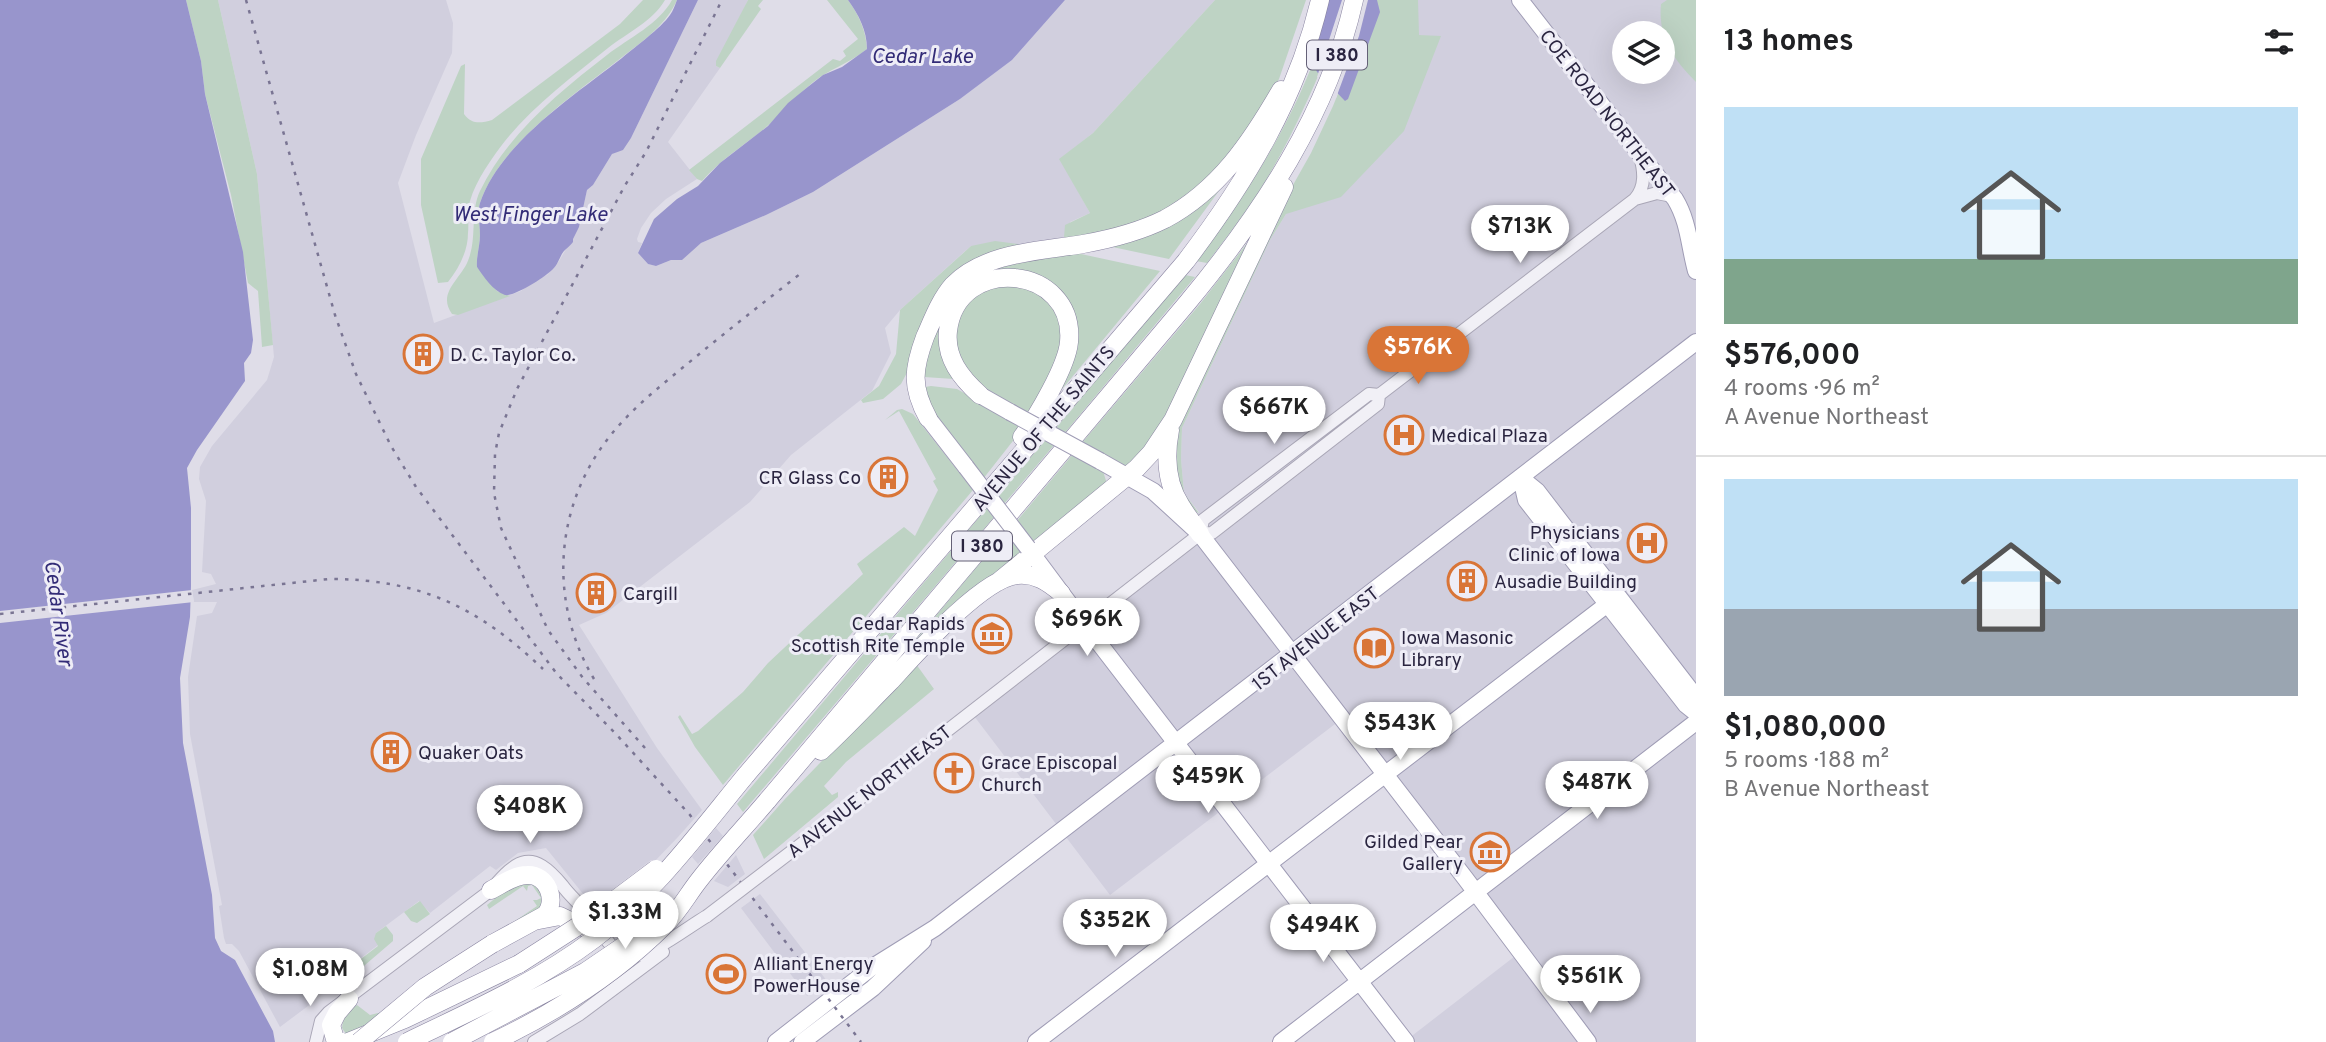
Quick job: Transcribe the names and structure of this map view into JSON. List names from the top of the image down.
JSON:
{
  "streets": {
    "highway": ["I 380", "AVENUE OF THE SAINTS"],
    "main road": ["COE ROAD NORTHEAST", "1ST AVENUE EAST"],
    "street": ["A AVENUE NORTHEAST"]
  },
  "crossings": [
    ["I 380", "AVENUE OF THE SAINTS"]
  ],
  "water": ["Cedar Lake", "West Finger Lake", "Cedar River"],
  "places": {
    "building": [
      "D. C. Taylor Co.",
      "CR Glass Co",
      "Ausadie Building",
      "Cargill",
      "Quaker Oats"
    ],
    "hospital": ["Medical Plaza", "Physicians Clinic of Iowa"],
    "museum": ["Cedar Rapids Scottish Rite Temple", "Gilded Pear Gallery"],
    "library": ["Iowa Masonic Library"],
    "church": ["Grace Episcopal Church"],
    "sports": ["Alliant Energy PowerHouse"]
  },
  "page": {
    "heading": "13 homes",
    "list": [
      {
        "name": "$576,000",
        "note": "4 rooms · 96 m² · A Avenue Northeast"
      },
      {
        "name": "$1,080,000",
        "note": "5 rooms · 188 m² · B Avenue Northeast"
      }
    ],
    "price": [
      "$713K",
      "$576K",
      "$667K",
      "$696K",
      "$543K",
      "$459K",
      "$487K",
      "$408K",
      "$1.33M",
      "$352K",
      "$494K",
      "$1.08M",
      "$561K"
    ]
  }
}
